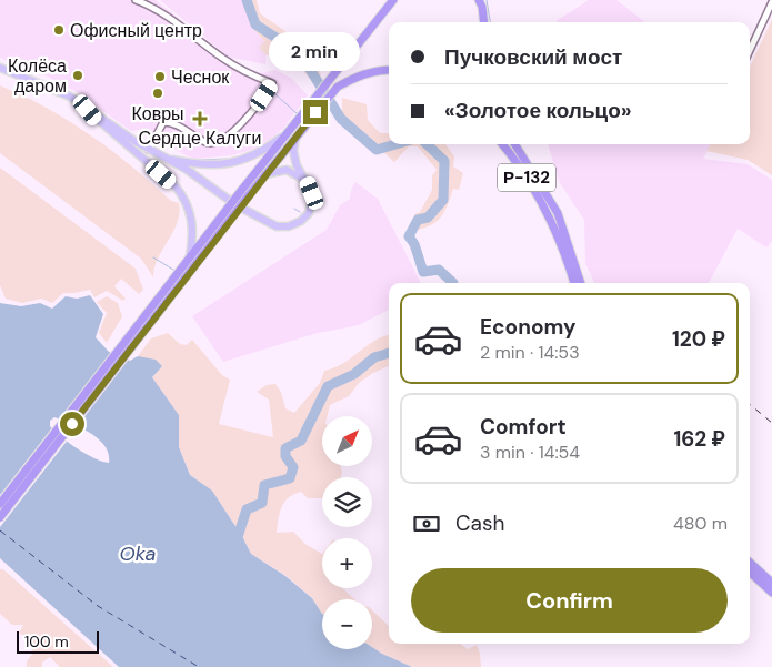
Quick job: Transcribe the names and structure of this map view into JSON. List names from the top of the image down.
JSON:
{
  "streets": {
    "highway": ["Р-132"]
  },
  "water": ["Oka"],
  "places": {
    "other": [
      "Офисный центр",
      "Колёса даром",
      "Чеснок",
      "Ковры"
    ],
    "health": ["Сердце Калуги"]
  },
  "scale_bar": "100 m",
  "north": "top right",
  "page": {
    "banner": ["Пучковский мост", "«Золотое кольцо»"],
    "bubble": "2 min",
    "list": [
      {
        "name": "Economy",
        "note": "2 min · 14:53",
        "value": "120 ₽"
      },
      {
        "name": "Comfort",
        "note": "3 min · 14:54",
        "value": "162 ₽"
      }
    ],
    "map_buttons": ["+", "−"],
    "pay": ["Cash", "480 m"],
    "buttons": "Confirm",
    "scale": "100 m"
  }
}
